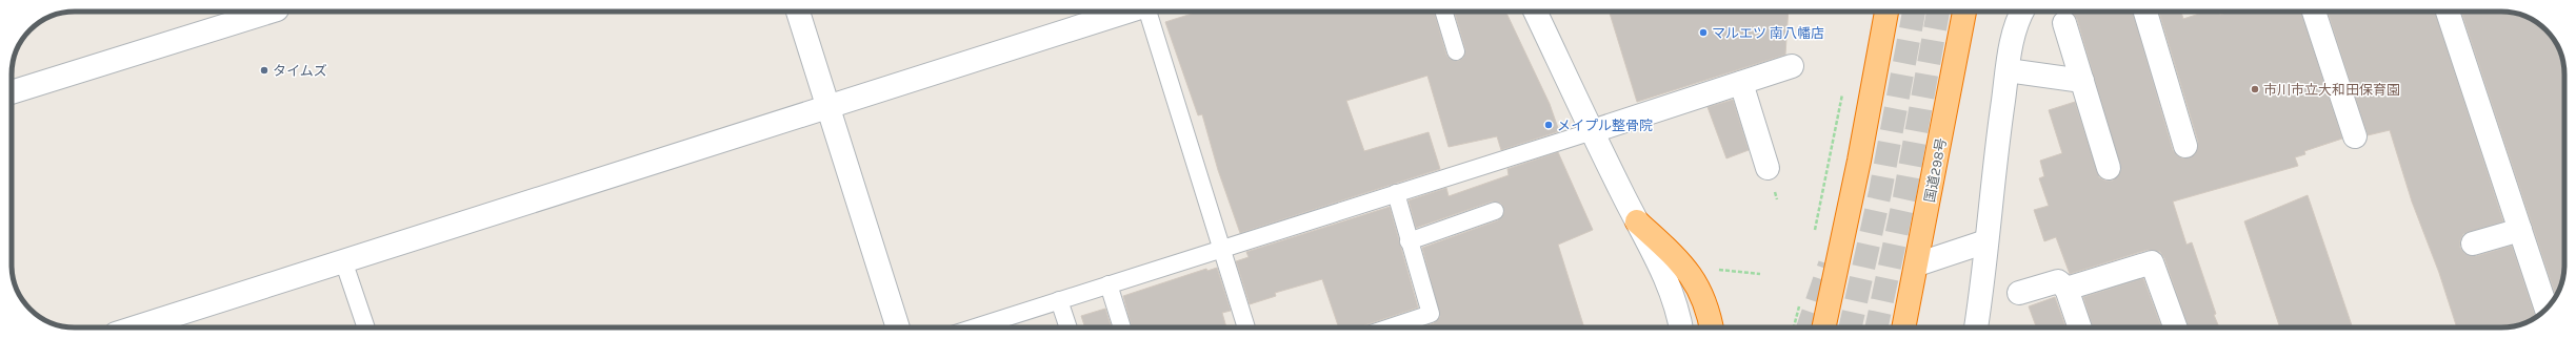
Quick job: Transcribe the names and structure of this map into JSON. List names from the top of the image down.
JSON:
{
  "streets": {
    "highway": ["国道298号"]
  },
  "places": [
    "マルエツ 南八幡店",
    "タイムズ",
    "市川市立大和田保育園",
    "メイプル整骨院"
  ]
}
